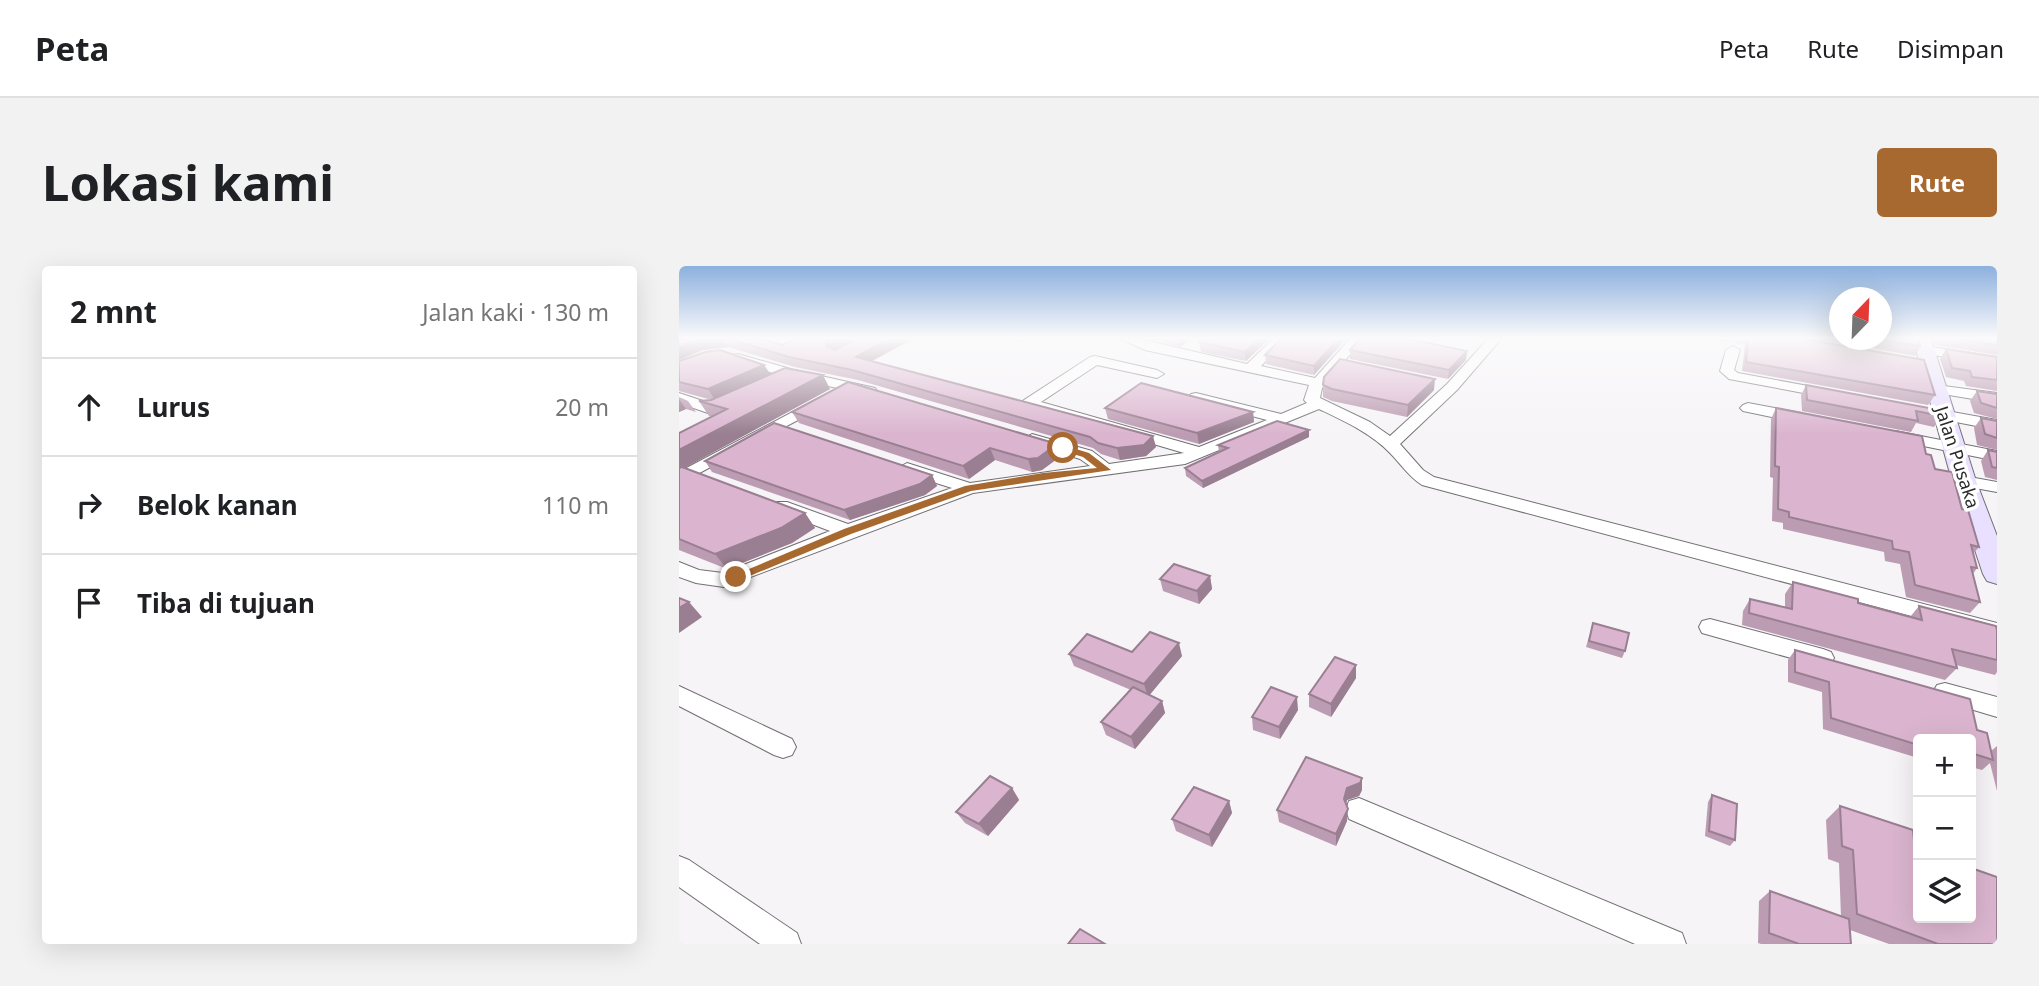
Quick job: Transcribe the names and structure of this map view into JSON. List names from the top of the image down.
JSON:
{
  "streets": {
    "street": ["Jalan Pusaka"]
  },
  "north": "top right",
  "page": {
    "header": "Peta",
    "nav": ["Peta", "Rute", "Disimpan"],
    "buttons": "Rute",
    "title": "Lokasi kami",
    "heading": ["2 mnt", "Jalan kaki · 130 m"],
    "list": [
      ["Lurus", "20 m"],
      ["Belok kanan", "110 m"],
      "Tiba di tujuan"
    ],
    "map_buttons": ["+", "−"]
  }
}
